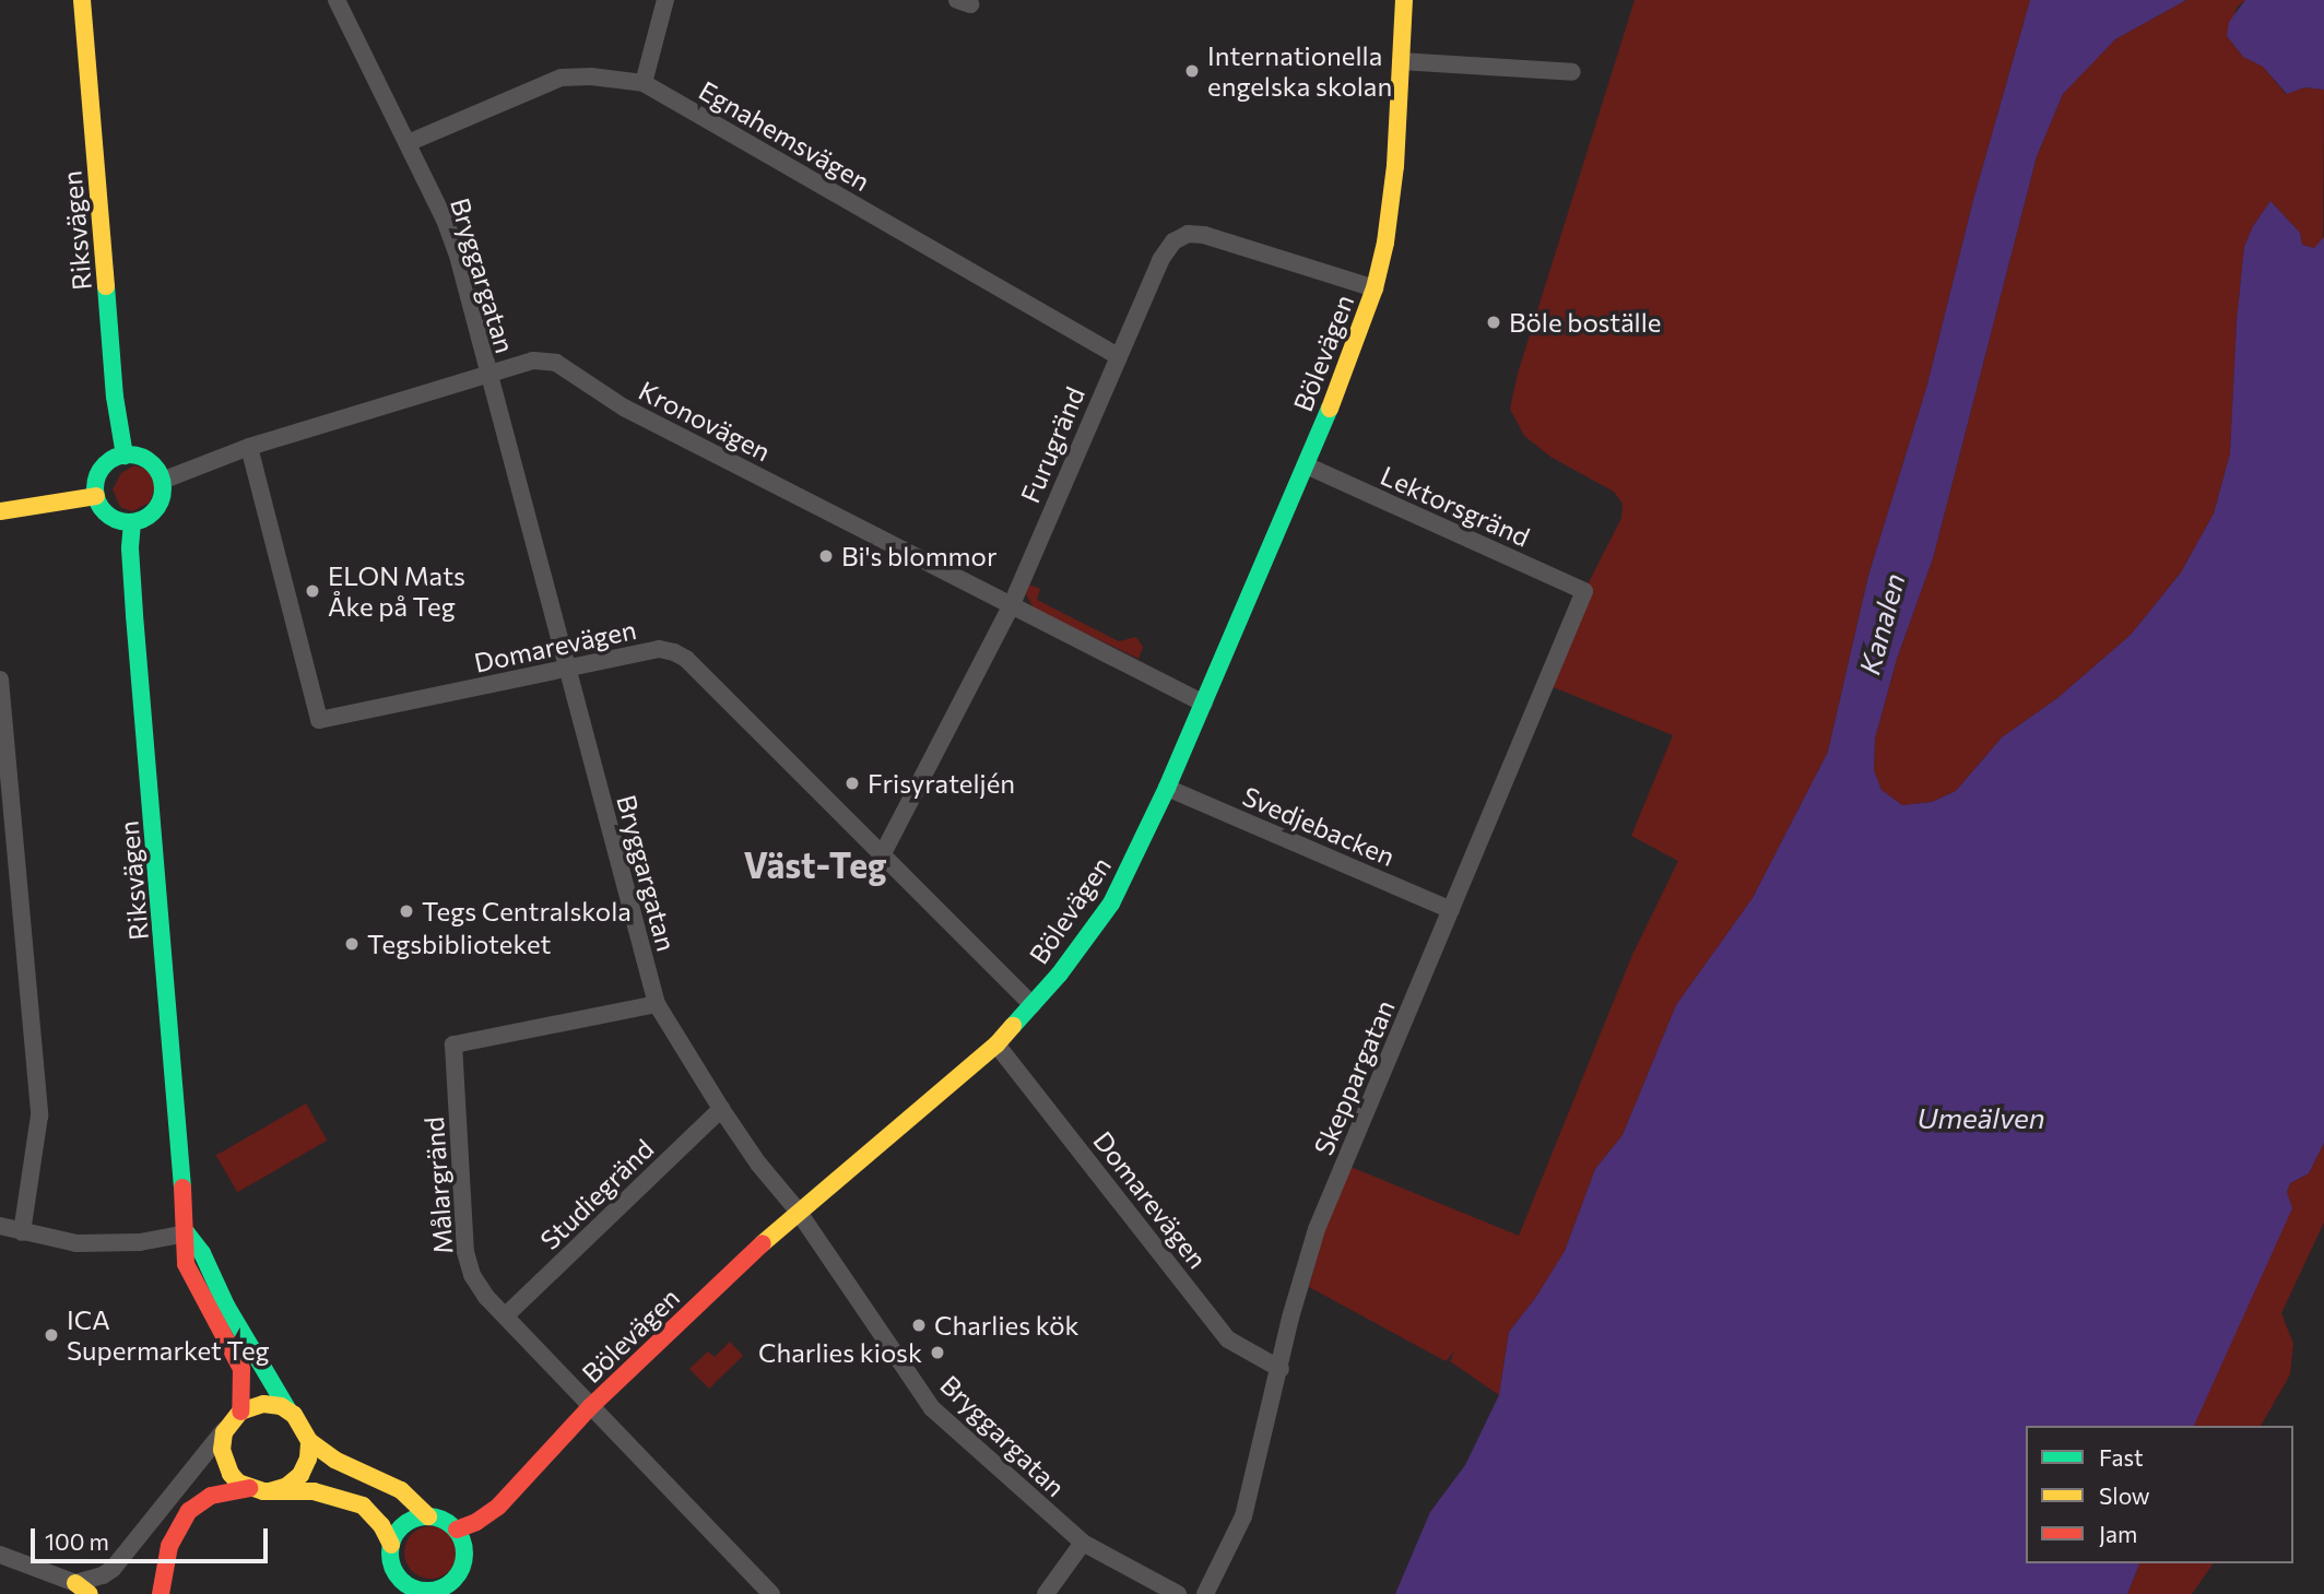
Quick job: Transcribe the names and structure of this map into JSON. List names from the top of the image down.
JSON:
{
  "streets": {
    "street": [
      "Egnahemsvägen",
      "Riksvägen",
      "Bryggargatan",
      "Bölevägen",
      "Kronovägen",
      "Furugränd",
      "Lektorsgränd",
      "Domarevägen",
      "Svedjebacken",
      "Skeppargatan",
      "Målargränd",
      "Studiegränd"
    ]
  },
  "crossings": [
    ["Egnahemsvägen", "Bryggargatan"],
    ["Egnahemsvägen", "Furugränd"],
    ["Riksvägen", "Bölevägen"],
    ["Riksvägen", "Kronovägen"],
    ["Bryggargatan", "Bölevägen"],
    ["Bryggargatan", "Kronovägen"],
    ["Bryggargatan", "Domarevägen"],
    ["Bryggargatan", "Målargränd"],
    ["Bryggargatan", "Studiegränd"],
    ["Bölevägen", "Kronovägen"],
    ["Bölevägen", "Furugränd"],
    ["Bölevägen", "Lektorsgränd"],
    ["Bölevägen", "Domarevägen"],
    ["Bölevägen", "Svedjebacken"],
    ["Bölevägen", "Målargränd"],
    ["Kronovägen", "Furugränd"],
    ["Kronovägen", "Domarevägen"],
    ["Furugränd", "Domarevägen"],
    ["Lektorsgränd", "Skeppargatan"],
    ["Domarevägen", "Skeppargatan"],
    ["Svedjebacken", "Skeppargatan"],
    ["Målargränd", "Studiegränd"]
  ],
  "districts": ["Väst-Teg"],
  "water": ["Kanalen", "Umeälven"],
  "places": [
    "Internationella engelska skolan",
    "Böle boställe",
    "Bi's blommor",
    "ELON Mats Åke på Teg",
    "Frisyrateljén",
    "Tegs Centralskola",
    "Tegsbiblioteket",
    "Charlies kök",
    "ICA Supermarket Teg",
    "Charlies kiosk"
  ],
  "legend": ["Fast", "Slow", "Jam"],
  "scale_bar": "100 m"
}
